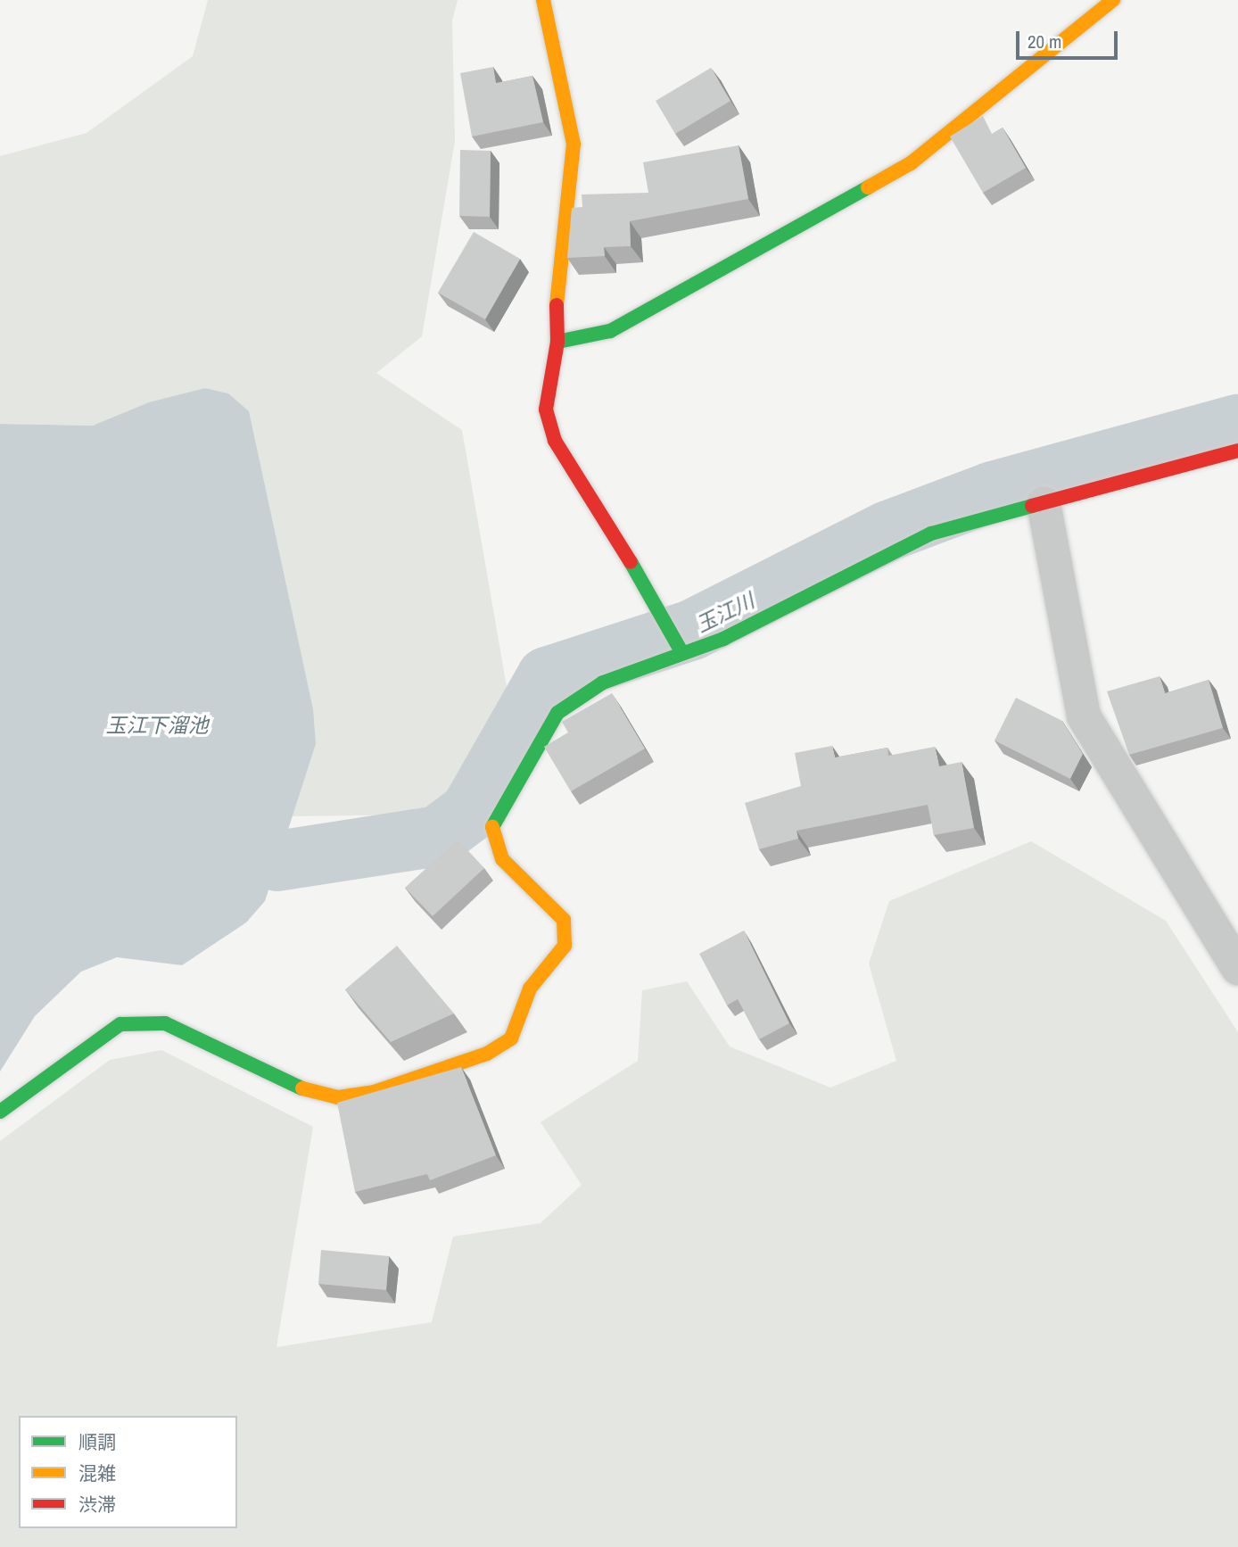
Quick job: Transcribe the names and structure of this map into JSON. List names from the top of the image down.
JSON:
{
  "water": ["玉江川", "玉江下溜池"],
  "legend": ["順調", "混雑", "渋滞"],
  "scale_bar": "20 m"
}
